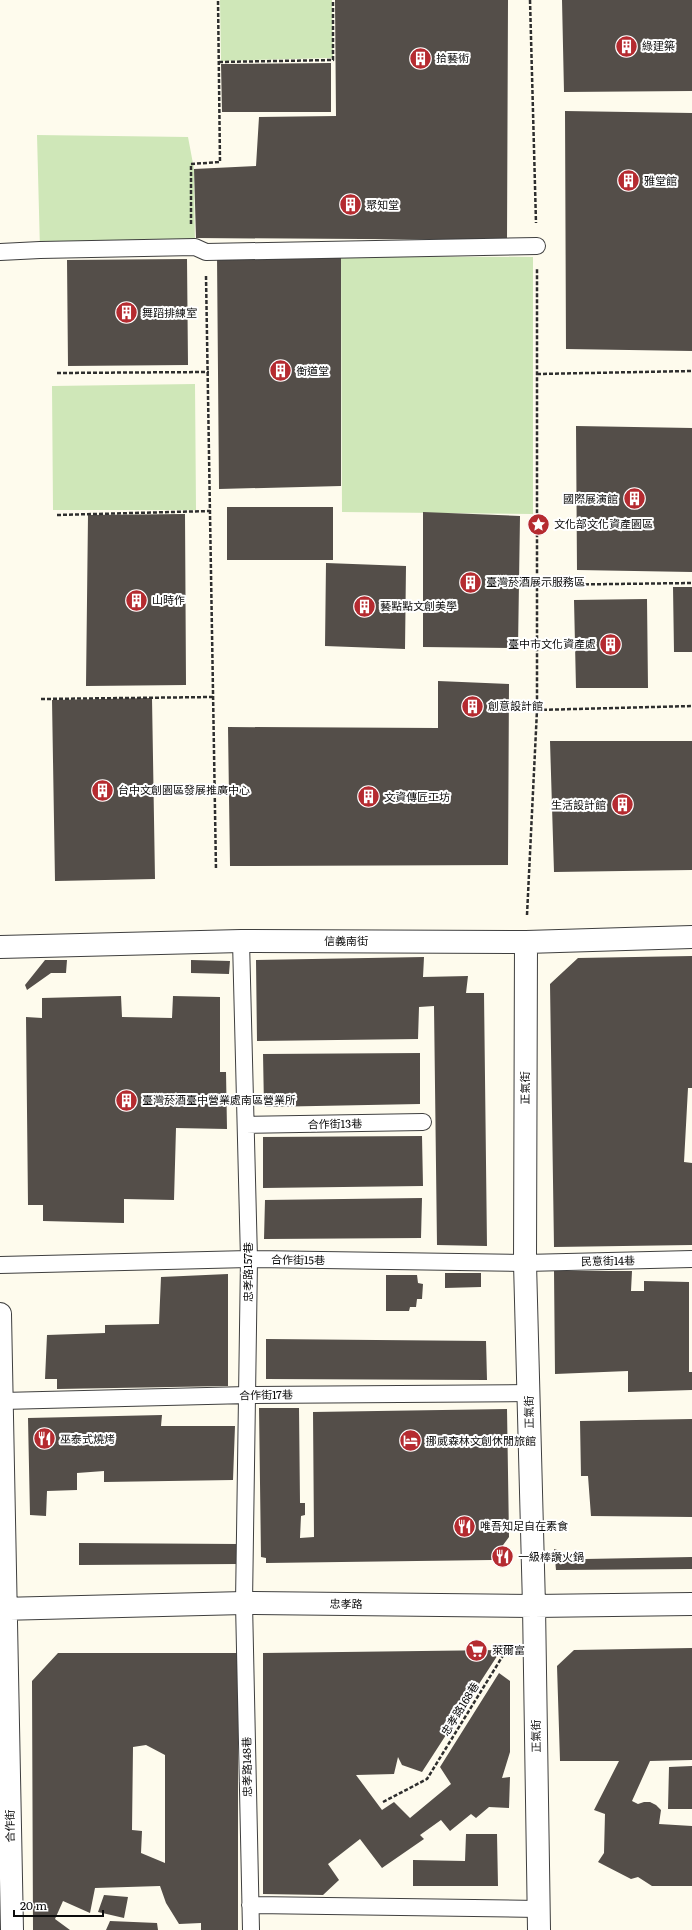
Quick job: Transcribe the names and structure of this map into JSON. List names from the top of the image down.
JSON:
{
  "streets": {
    "street": [
      "信義南街",
      "正氣街",
      "忠孝路",
      "合作街"
    ],
    "lane": [
      "合作街13巷",
      "合作街15巷",
      "民意街14巷",
      "忠孝路157巷",
      "合作街17巷",
      "忠孝路148巷"
    ],
    "path": ["忠孝路168巷"]
  },
  "crossings": [
    ["信義南街", "正氣街"],
    ["信義南街", "忠孝路157巷"],
    ["正氣街", "合作街15巷"],
    ["正氣街", "民意街14巷"],
    ["正氣街", "合作街17巷"],
    ["正氣街", "忠孝路"],
    ["合作街13巷", "忠孝路157巷"],
    ["合作街15巷", "民意街14巷"],
    ["合作街15巷", "忠孝路157巷"],
    ["忠孝路157巷", "合作街17巷"],
    ["忠孝路157巷", "忠孝路"],
    ["忠孝路157巷", "忠孝路148巷"],
    ["合作街17巷", "合作街"],
    ["忠孝路", "忠孝路148巷"],
    ["忠孝路", "合作街"]
  ],
  "places": {
    "building": [
      "綠建築",
      "拾藝術",
      "雅堂館",
      "聚知堂",
      "舞蹈排練室",
      "衡道堂",
      "國際展演館",
      "臺灣菸酒展示服務區",
      "山時作",
      "藝點點文創美學",
      "臺中市文化資產處",
      "創意設計館",
      "台中文創園區發展推廣中心",
      "文資傳匠工坊",
      "生活設計館",
      "臺灣菸酒臺中營業處南區營業所"
    ],
    "place": ["文化部文化資產園區"],
    "restaurant": ["巫泰式燒烤", "唯吾知足自在素食", "一級棒讚火鍋"],
    "hotel": ["挪威森林文創休閒旅館"],
    "supermarket": ["萊爾富"]
  },
  "scale_bar": "20 m"
}
